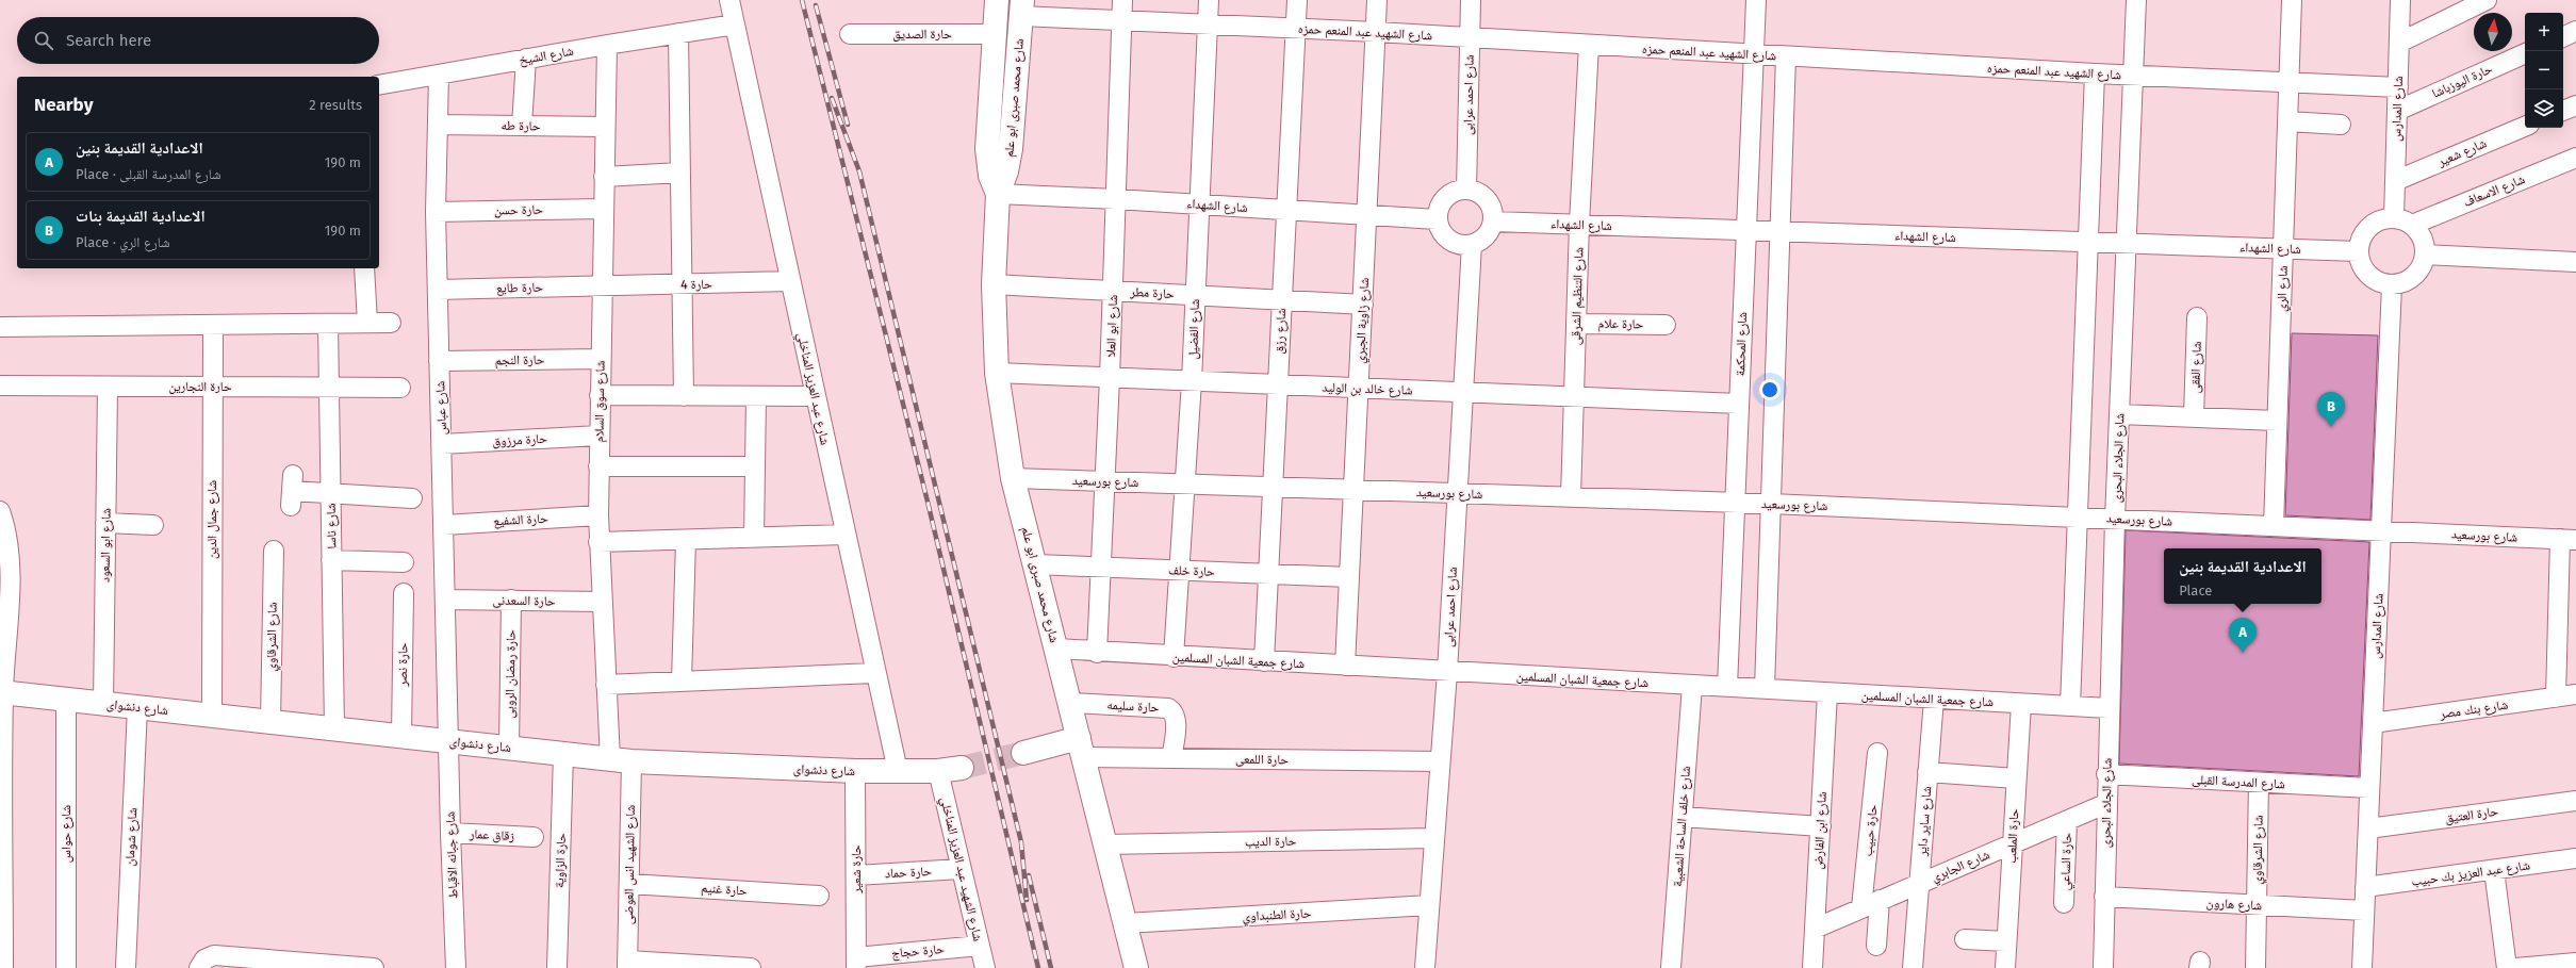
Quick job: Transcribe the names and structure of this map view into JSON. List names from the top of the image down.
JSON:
{
  "streets": {
    "street": [
      "شارع الشهيد عبد المنعم حمزه",
      "حارة الصديق",
      "شارع الشيخ",
      "حارة اليوزباشا",
      "شارع احمد عرابى",
      "شارع محمد صبرى ابو علم",
      "شارع المدارس",
      "حارة طه",
      "شارع شعير",
      "شارع الاسعاف",
      "شارع الشهداء",
      "حارة حسن",
      "حارة 4",
      "حارة طايع",
      "شارع الري",
      "حارة مطر",
      "شارع التنظيم الشرقى",
      "شارع زاوية الجبري",
      "حارة علام",
      "شارع ابو العلا",
      "شارع الفضيل",
      "شارع رزق",
      "شارع المحكمة",
      "حارة النجم",
      "شارع الفقى",
      "حارة النجارين",
      "شارع عبد العزيز المناخلي",
      "شارع خالد بن الوليد",
      "شارع سوق السلام",
      "شارع عباس",
      "حارة مرزوق",
      "شارع الجلاء البحرى",
      "شارع بورسعيد",
      "شارع جمال الدين",
      "حارة الشفيع",
      "شارع ناسا",
      "شارع ابو السعود",
      "حارة خلف",
      "حارة السعدنى",
      "شارع الشرقاوي",
      "شارع جمعية الشبان المسلمين",
      "حارة نصر",
      "حارة رمضان الروبى",
      "حارة سليمه",
      "شارع دنشواى",
      "شارع بنك مصر",
      "حارة اللمعى",
      "شارع المدرسة القبلى",
      "حارة العتيق",
      "شارع ساير داير",
      "شارع خلف الساحة الشعبية",
      "شارع ابن الفارض",
      "حارة حبيب",
      "شارع حواس",
      "زقاق عمار",
      "حارة الملعب",
      "شارع شومان",
      "حارة الديب",
      "شارع جبانه الاقباط",
      "حارة الزاوية",
      "حارة الساعي",
      "شارع الشهيد انس العوضى",
      "شارع الجابري",
      "حارة شعير",
      "شارع الشهيد عبد العزيز المناخلي",
      "حارة حماد",
      "شارع عبد العزيز بك حبيب",
      "حارة غنيم",
      "شارع هارون",
      "حارة الطنبداوي",
      "حارة حجاج"
    ]
  },
  "crossings": [
    ["شارع الشهيد عبد المنعم حمزه", "شارع احمد عرابى"],
    ["شارع الشهيد عبد المنعم حمزه", "شارع محمد صبرى ابو علم"],
    ["شارع الشهيد عبد المنعم حمزه", "شارع المدارس"],
    ["شارع الشهيد عبد المنعم حمزه", "شارع الري"],
    ["شارع الشهيد عبد المنعم حمزه", "شارع التنظيم الشرقى"],
    ["شارع الشهيد عبد المنعم حمزه", "شارع زاوية الجبري"],
    ["شارع الشهيد عبد المنعم حمزه", "شارع ابو العلا"],
    ["شارع الشهيد عبد المنعم حمزه", "شارع الفضيل"],
    ["شارع الشهيد عبد المنعم حمزه", "شارع رزق"],
    ["شارع الشهيد عبد المنعم حمزه", "شارع المحكمة"],
    ["شارع الشهيد عبد المنعم حمزه", "شارع الجلاء البحرى"],
    ["حارة الصديق", "شارع محمد صبرى ابو علم"],
    ["شارع الشيخ", "شارع عبد العزيز المناخلي"],
    ["شارع الشيخ", "شارع سوق السلام"],
    ["شارع الشيخ", "شارع عباس"],
    ["حارة اليوزباشا", "شارع المدارس"],
    ["شارع احمد عرابى", "شارع الشهداء"],
    ["شارع احمد عرابى", "شارع خالد بن الوليد"],
    ["شارع احمد عرابى", "شارع بورسعيد"],
    ["شارع احمد عرابى", "شارع جمعية الشبان المسلمين"],
    ["شارع احمد عرابى", "حارة اللمعى"],
    ["شارع احمد عرابى", "حارة الديب"],
    ["شارع احمد عرابى", "حارة الطنبداوي"],
    ["شارع محمد صبرى ابو علم", "شارع الشهداء"],
    ["شارع محمد صبرى ابو علم", "حارة مطر"],
    ["شارع محمد صبرى ابو علم", "شارع خالد بن الوليد"],
    ["شارع محمد صبرى ابو علم", "شارع بورسعيد"],
    ["شارع محمد صبرى ابو علم", "حارة خلف"],
    ["شارع محمد صبرى ابو علم", "شارع جمعية الشبان المسلمين"],
    ["شارع محمد صبرى ابو علم", "حارة سليمه"],
    ["شارع محمد صبرى ابو علم", "حارة اللمعى"],
    ["شارع محمد صبرى ابو علم", "حارة الديب"],
    ["شارع محمد صبرى ابو علم", "حارة الطنبداوي"],
    ["شارع المدارس", "شارع شعير"],
    ["شارع المدارس", "شارع الاسعاف"],
    ["شارع المدارس", "شارع الشهداء"],
    ["شارع المدارس", "شارع بورسعيد"],
    ["شارع المدارس", "شارع بنك مصر"],
    ["شارع المدارس", "شارع المدرسة القبلى"],
    ["شارع المدارس", "حارة العتيق"],
    ["شارع المدارس", "شارع عبد العزيز بك حبيب"],
    ["شارع المدارس", "شارع هارون"],
    ["حارة طه", "شارع سوق السلام"],
    ["حارة طه", "شارع عباس"],
    ["شارع الاسعاف", "شارع الشهداء"],
    ["شارع الشهداء", "شارع الري"],
    ["شارع الشهداء", "شارع التنظيم الشرقى"],
    ["شارع الشهداء", "شارع زاوية الجبري"],
    ["شارع الشهداء", "شارع ابو العلا"],
    ["شارع الشهداء", "شارع الفضيل"],
    ["شارع الشهداء", "شارع رزق"],
    ["شارع الشهداء", "شارع المحكمة"],
    ["شارع الشهداء", "شارع الجلاء البحرى"],
    ["حارة حسن", "شارع سوق السلام"],
    ["حارة حسن", "شارع عباس"],
    ["حارة 4", "حارة طايع"],
    ["حارة 4", "شارع عبد العزيز المناخلي"],
    ["حارة 4", "شارع سوق السلام"],
    ["حارة طايع", "شارع سوق السلام"],
    ["حارة طايع", "شارع عباس"],
    ["شارع الري", "شارع بورسعيد"],
    ["حارة مطر", "شارع زاوية الجبري"],
    ["حارة مطر", "شارع ابو العلا"],
    ["حارة مطر", "شارع الفضيل"],
    ["حارة مطر", "شارع رزق"],
    ["شارع التنظيم الشرقى", "حارة علام"],
    ["شارع التنظيم الشرقى", "شارع خالد بن الوليد"],
    ["شارع التنظيم الشرقى", "شارع بورسعيد"],
    ["شارع زاوية الجبري", "شارع خالد بن الوليد"],
    ["شارع زاوية الجبري", "شارع بورسعيد"],
    ["شارع زاوية الجبري", "حارة خلف"],
    ["شارع زاوية الجبري", "شارع جمعية الشبان المسلمين"],
    ["شارع ابو العلا", "شارع خالد بن الوليد"],
    ["شارع ابو العلا", "شارع بورسعيد"],
    ["شارع ابو العلا", "حارة خلف"],
    ["شارع ابو العلا", "شارع جمعية الشبان المسلمين"],
    ["شارع الفضيل", "شارع خالد بن الوليد"],
    ["شارع الفضيل", "شارع بورسعيد"],
    ["شارع الفضيل", "حارة خلف"],
    ["شارع الفضيل", "شارع جمعية الشبان المسلمين"],
    ["شارع رزق", "شارع خالد بن الوليد"],
    ["شارع رزق", "شارع بورسعيد"],
    ["شارع رزق", "حارة خلف"],
    ["شارع رزق", "شارع جمعية الشبان المسلمين"],
    ["شارع المحكمة", "شارع خالد بن الوليد"],
    ["شارع المحكمة", "شارع بورسعيد"],
    ["شارع المحكمة", "شارع جمعية الشبان المسلمين"],
    ["حارة النجم", "شارع سوق السلام"],
    ["حارة النجم", "شارع عباس"],
    ["حارة النجارين", "شارع جمال الدين"],
    ["حارة النجارين", "شارع ناسا"],
    ["حارة النجارين", "شارع ابو السعود"],
    ["شارع عبد العزيز المناخلي", "شارع دنشواى"],
    ["شارع سوق السلام", "حارة مرزوق"],
    ["شارع سوق السلام", "حارة الشفيع"],
    ["شارع سوق السلام", "حارة السعدنى"],
    ["شارع سوق السلام", "شارع دنشواى"],
    ["شارع سوق السلام", "شارع الشهيد انس العوضى"],
    ["شارع عباس", "حارة مرزوق"],
    ["شارع عباس", "حارة الشفيع"],
    ["شارع عباس", "حارة السعدنى"],
    ["شارع عباس", "شارع دنشواى"],
    ["شارع عباس", "شارع جبانه الاقباط"],
    ["شارع الجلاء البحرى", "شارع بورسعيد"],
    ["شارع الجلاء البحرى", "شارع جمعية الشبان المسلمين"],
    ["شارع الجلاء البحرى", "شارع المدرسة القبلى"],
    ["شارع الجلاء البحرى", "شارع الجابري"],
    ["شارع الجلاء البحرى", "شارع هارون"],
    ["شارع جمال الدين", "شارع دنشواى"],
    ["شارع ناسا", "شارع دنشواى"],
    ["شارع ابو السعود", "شارع دنشواى"],
    ["حارة السعدنى", "حارة رمضان الروبى"],
    ["شارع الشرقاوي", "شارع دنشواى"],
    ["شارع الشرقاوي", "شارع المدرسة القبلى"],
    ["شارع الشرقاوي", "شارع هارون"],
    ["شارع جمعية الشبان المسلمين", "شارع ساير داير"],
    ["شارع جمعية الشبان المسلمين", "شارع خلف الساحة الشعبية"],
    ["شارع جمعية الشبان المسلمين", "شارع ابن الفارض"],
    ["شارع جمعية الشبان المسلمين", "حارة الملعب"],
    ["حارة نصر", "شارع دنشواى"],
    ["حارة رمضان الروبى", "شارع دنشواى"],
    ["حارة سليمه", "حارة اللمعى"],
    ["شارع دنشواى", "شارع حواس"],
    ["شارع دنشواى", "شارع شومان"],
    ["شارع دنشواى", "شارع جبانه الاقباط"],
    ["شارع دنشواى", "حارة الزاوية"],
    ["شارع دنشواى", "شارع الشهيد انس العوضى"],
    ["شارع دنشواى", "حارة شعير"],
    ["شارع دنشواى", "شارع الشهيد عبد العزيز المناخلي"],
    ["شارع ساير داير", "شارع الجابري"],
    ["شارع ابن الفارض", "شارع الجابري"],
    ["حارة حبيب", "شارع الجابري"],
    ["زقاق عمار", "شارع جبانه الاقباط"],
    ["حارة الملعب", "شارع الجابري"],
    ["حارة الساعي", "شارع الجابري"],
    ["شارع الشهيد انس العوضى", "حارة غنيم"],
    ["حارة شعير", "حارة حماد"],
    ["حارة شعير", "حارة حجاج"],
    ["شارع الشهيد عبد العزيز المناخلي", "حارة حماد"],
    ["شارع الشهيد عبد العزيز المناخلي", "حارة حجاج"]
  ],
  "north": "top",
  "page": {
    "map_buttons": ["+", "−"],
    "search": "Search here",
    "heading": ["Nearby", "2 results"],
    "list": [
      {
        "mark": "A",
        "name": "الاعدادية القديمة بنين",
        "note": "Place · شارع المدرسة القبلى",
        "value": "190 m"
      },
      {
        "mark": "B",
        "name": "الاعدادية القديمة بنات",
        "note": "Place · شارع الري",
        "value": "190 m"
      }
    ],
    "pins": ["B", "A"],
    "popup": ["الاعدادية القديمة بنين", "Place"]
  }
}
